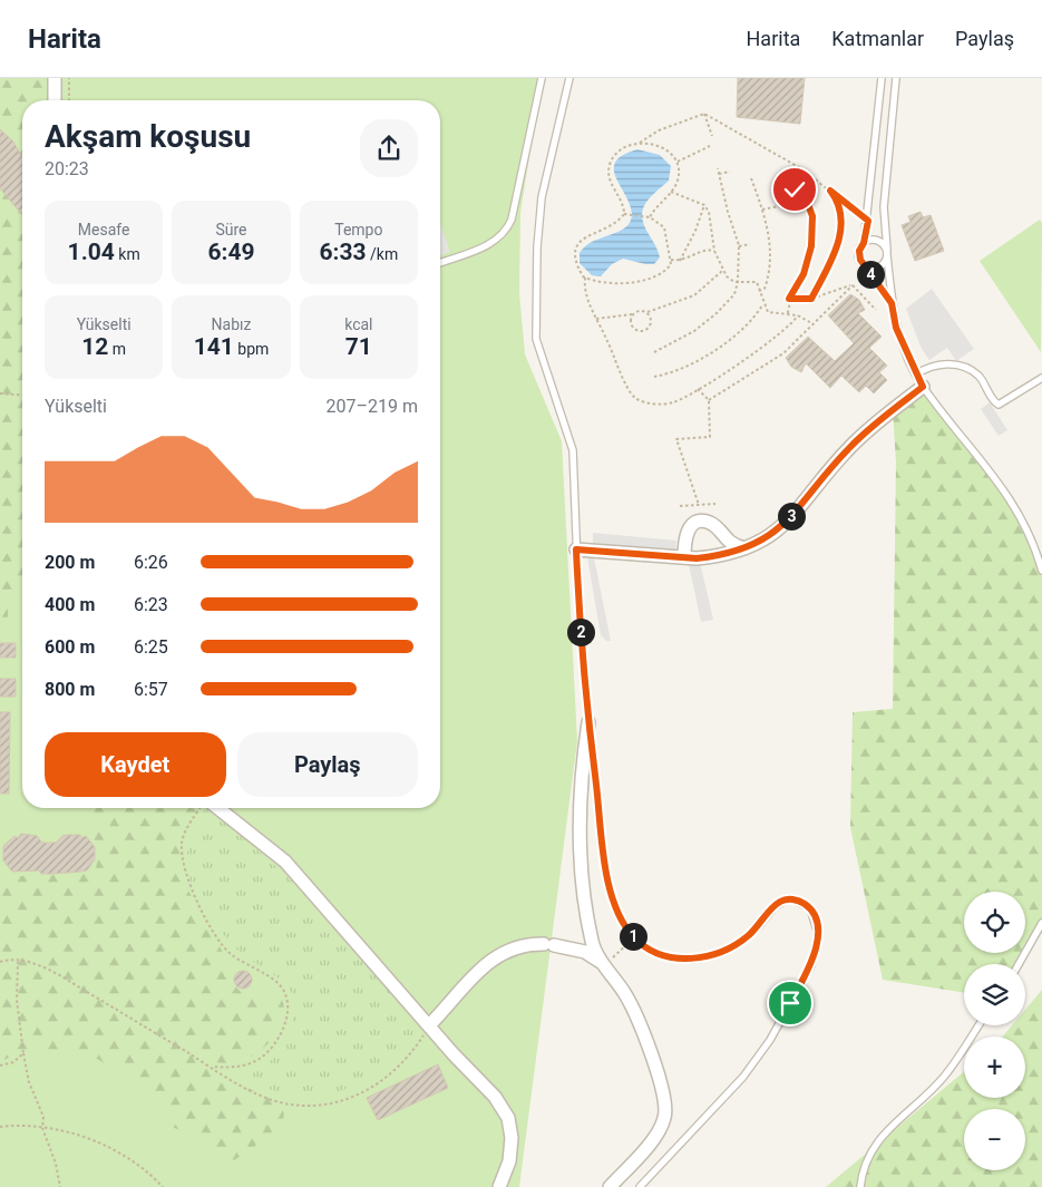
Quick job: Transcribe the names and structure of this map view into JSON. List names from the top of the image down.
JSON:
{
  "page": {
    "header": "Harita",
    "nav": ["Harita", "Katmanlar", "Paylaş"],
    "heading": ["Akşam koşusu", "20:23"],
    "stats": [
      ["Mesafe", "1.04 km"],
      ["Süre", "6:49"],
      ["Tempo", "6:33 /km"],
      ["Yükselti", "12 m"],
      ["Nabız", "141 bpm"],
      ["kcal", "71"]
    ],
    "pins": [
      "4",
      "3",
      "2",
      "1"
    ],
    "chart": ["Yükselti", "207–219 m"],
    "list": [
      {
        "name": "200 m",
        "note": "6:26"
      },
      {
        "name": "400 m",
        "note": "6:23"
      },
      {
        "name": "600 m",
        "note": "6:25"
      },
      {
        "name": "800 m",
        "note": "6:57"
      }
    ],
    "buttons": ["Kaydet", "Paylaş"],
    "map_buttons": ["+", "−"]
  }
}
